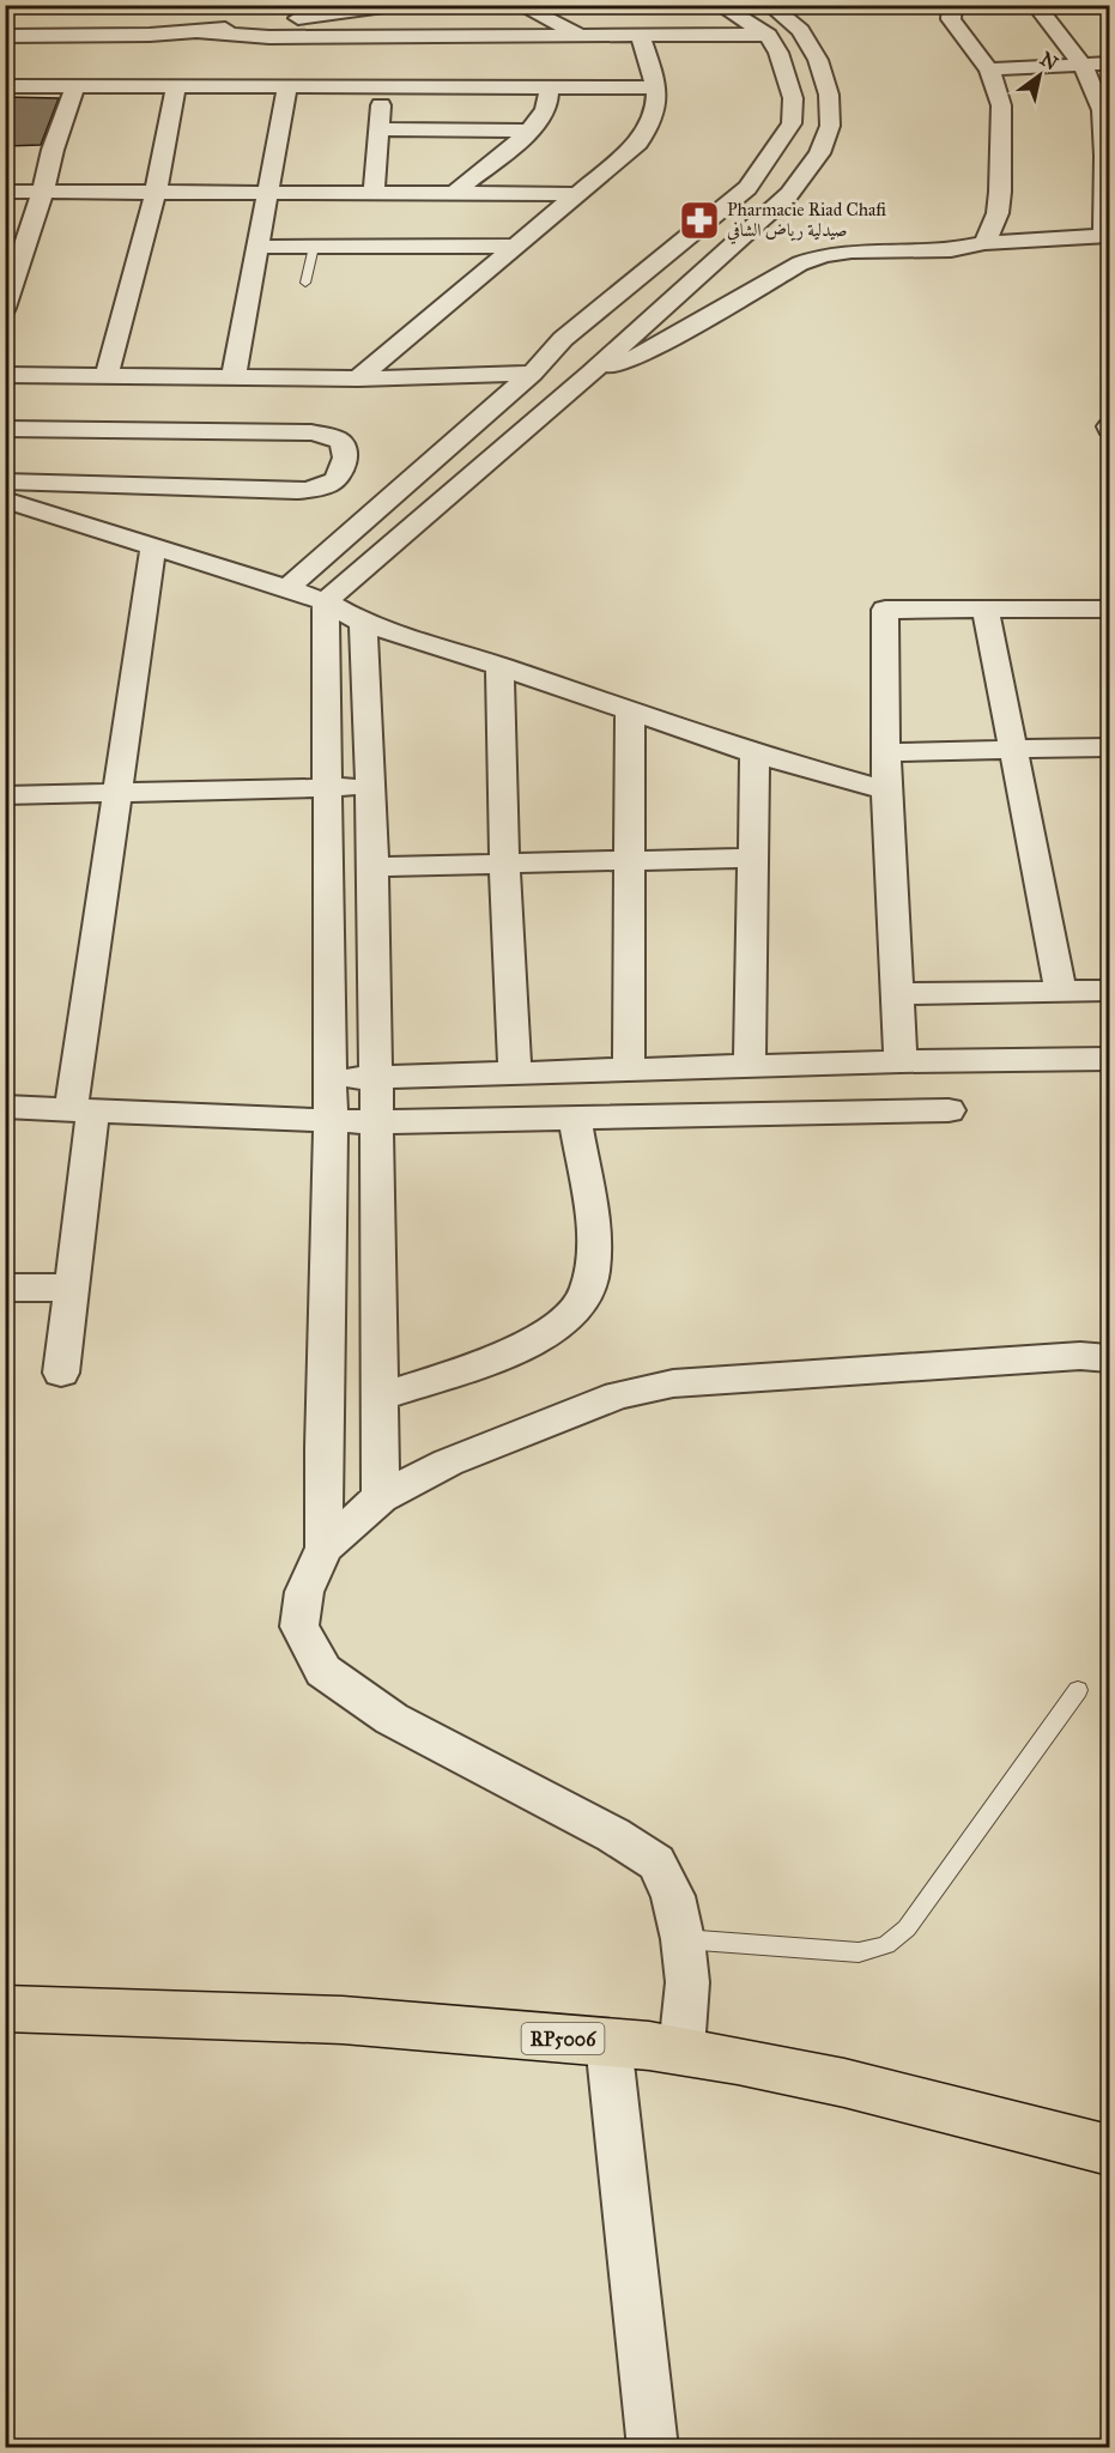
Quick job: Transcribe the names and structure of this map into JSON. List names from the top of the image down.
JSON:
{
  "streets": {
    "main road": ["RP5006"]
  },
  "places": {
    "pharmacy": ["Pharmacie Riad Chafi صيدلية رياض الشافي"]
  },
  "north": "top right"
}
